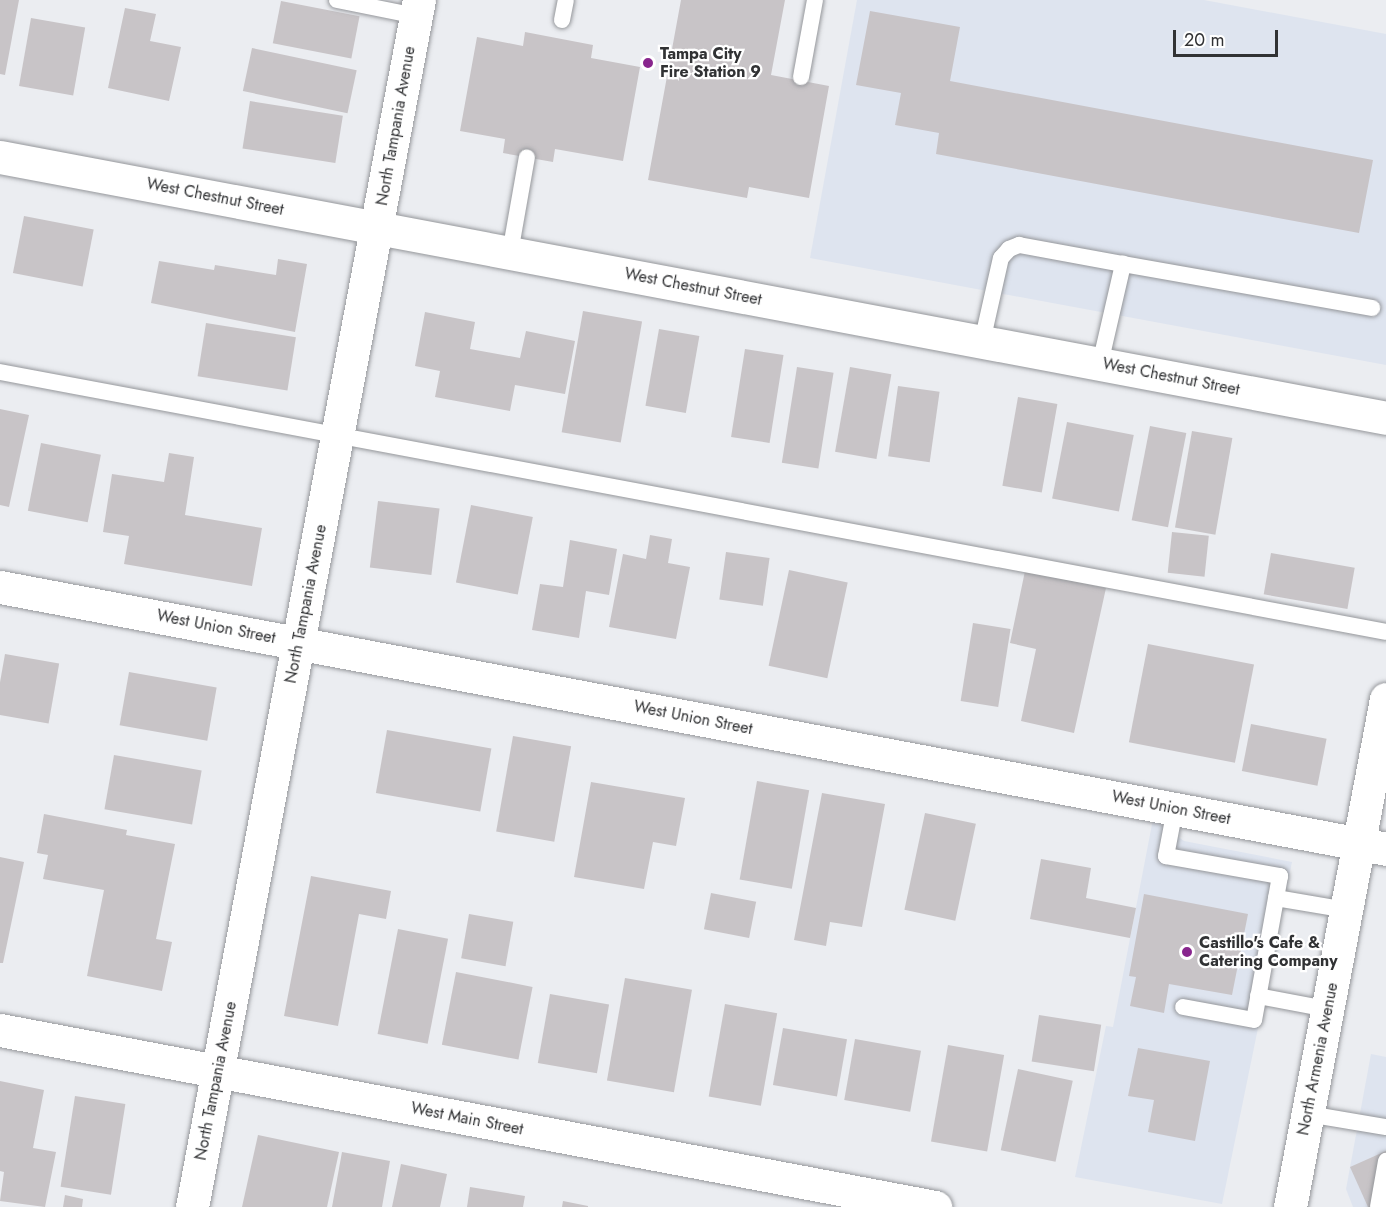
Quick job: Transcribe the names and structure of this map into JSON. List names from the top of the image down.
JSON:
{
  "streets": {
    "street": [
      "North Tampania Avenue",
      "West Chestnut Street",
      "West Union Street",
      "North Armenia Avenue",
      "West Main Street"
    ]
  },
  "crossings": [
    ["North Tampania Avenue", "West Chestnut Street"],
    ["North Tampania Avenue", "West Union Street"],
    ["North Tampania Avenue", "West Main Street"],
    ["West Union Street", "North Armenia Avenue"]
  ],
  "places": ["Tampa City Fire Station 9", "Castillo's Cafe & Catering Company"],
  "scale_bar": "20 m"
}
